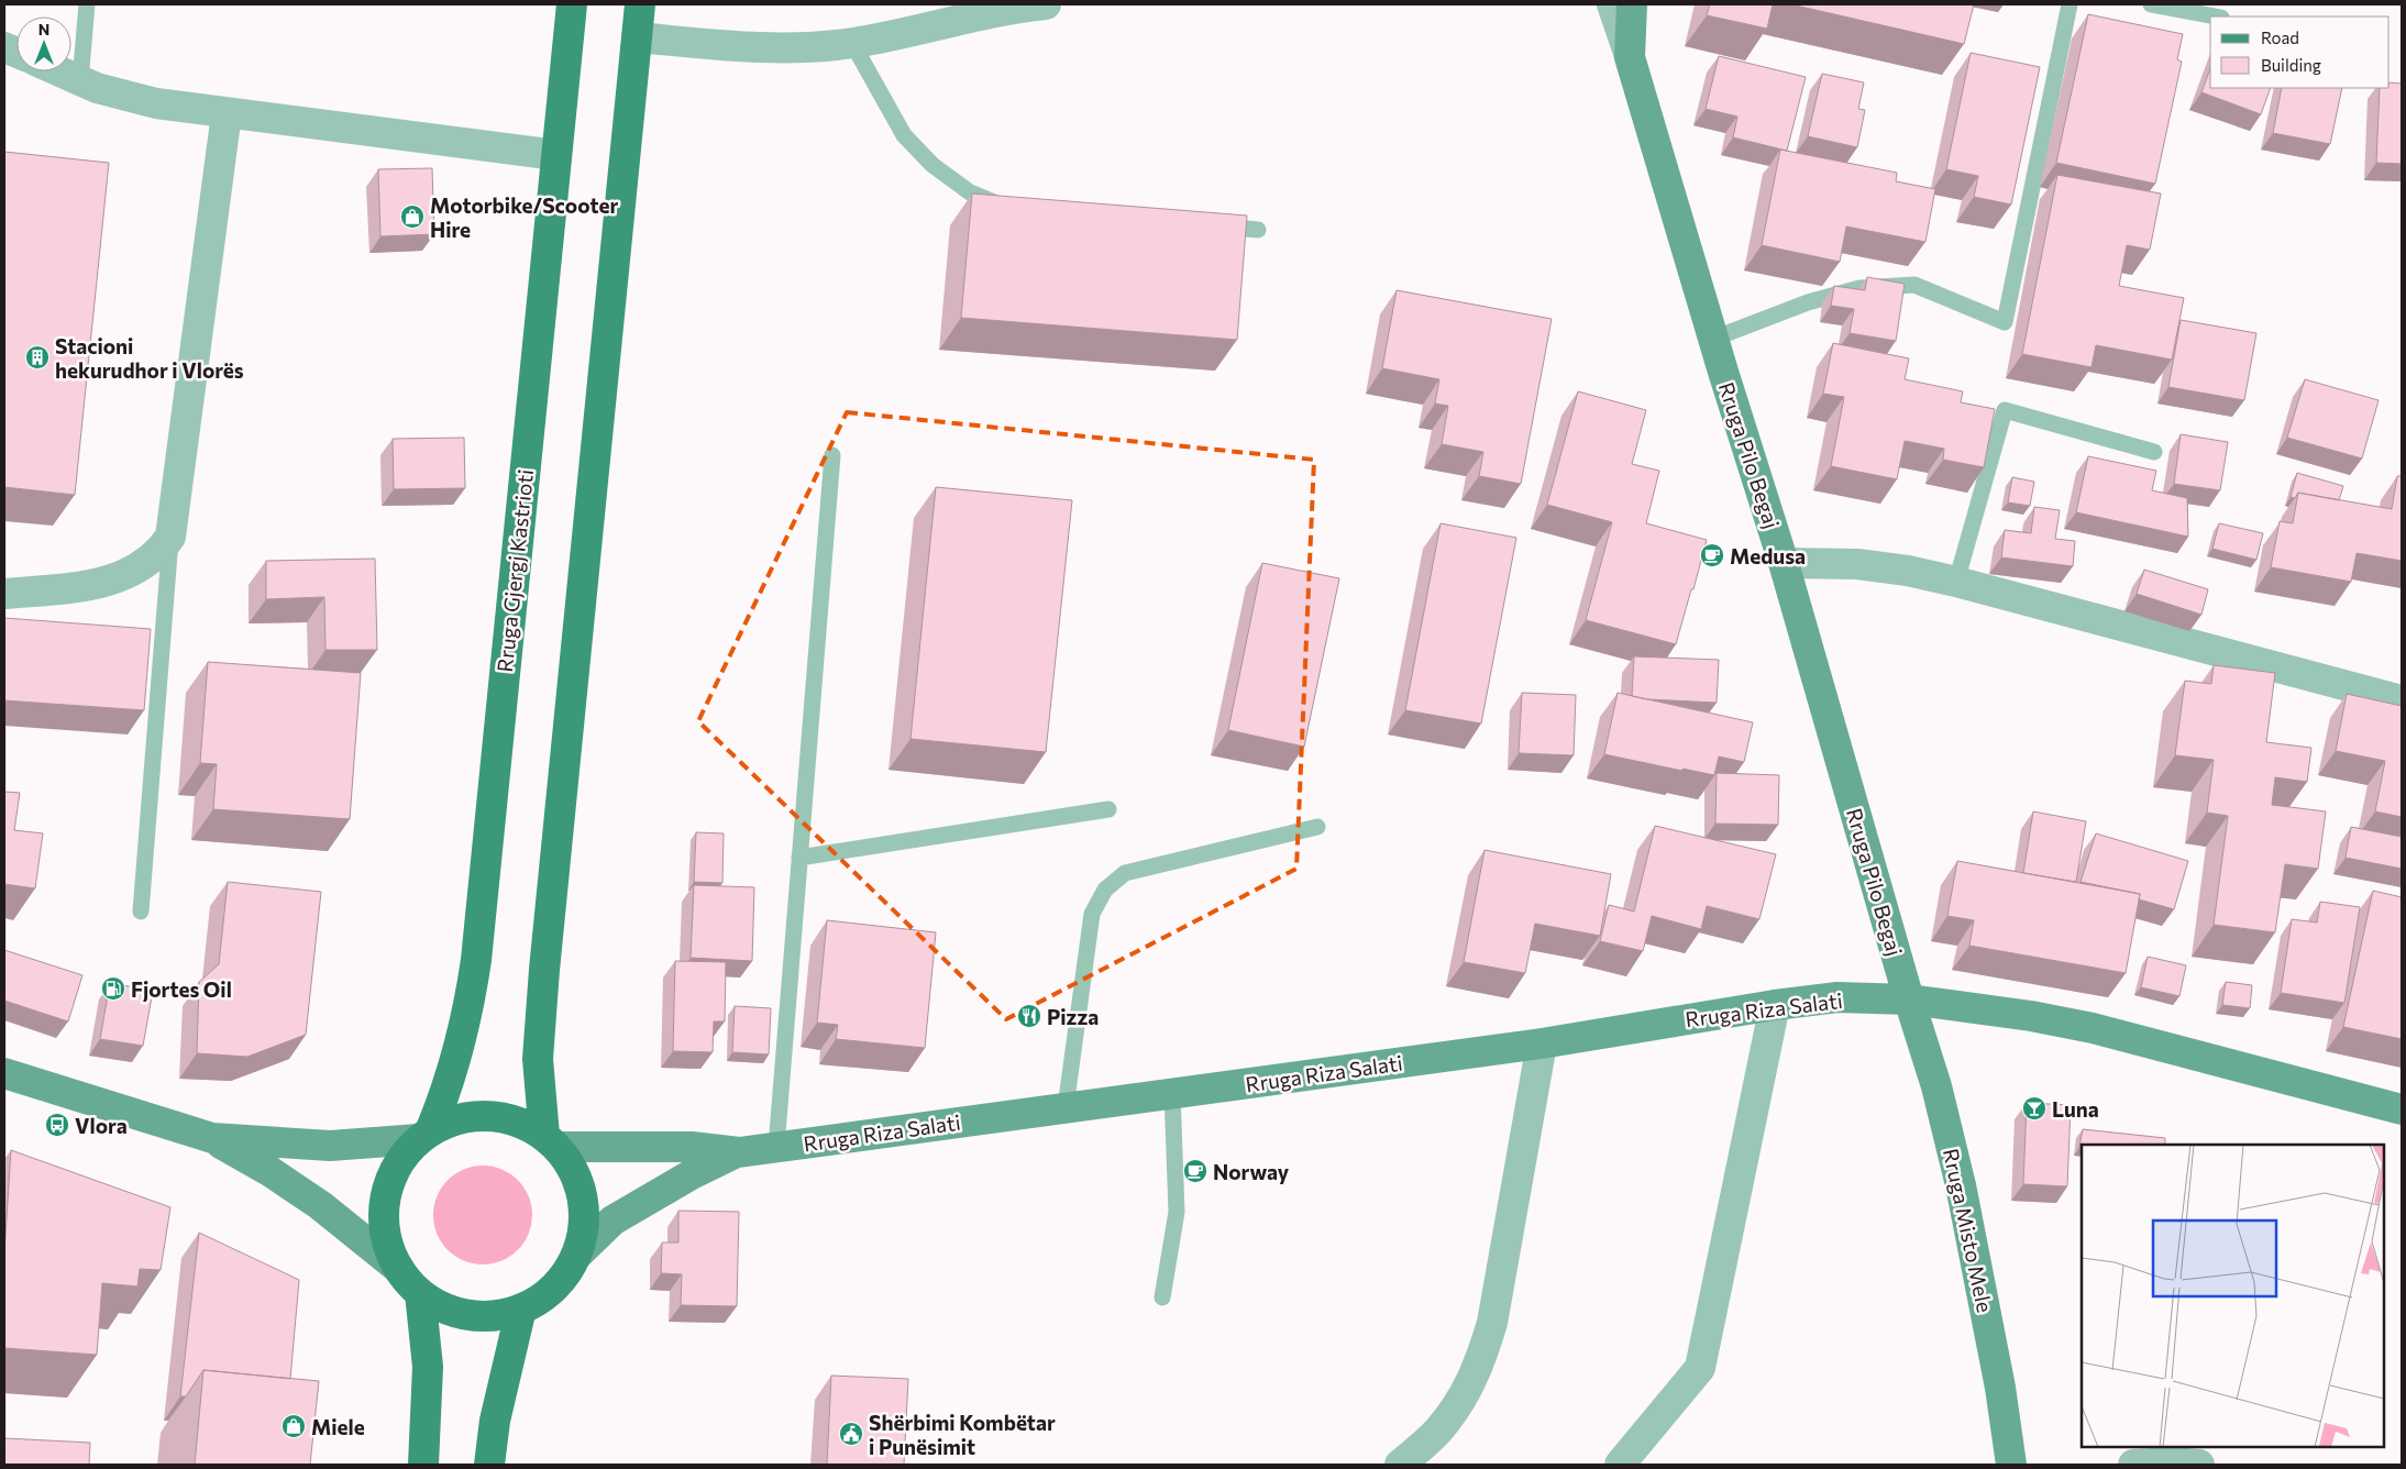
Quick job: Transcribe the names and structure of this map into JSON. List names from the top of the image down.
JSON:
{
  "streets": {
    "main road": ["Rruga Gjergj Kastrioti"],
    "street": ["Rruga Pilo Begaj", "Rruga Riza Salati", "Rruga Misto Mele"]
  },
  "crossings": [
    ["Rruga Pilo Begaj", "Rruga Riza Salati"],
    ["Rruga Pilo Begaj", "Rruga Misto Mele"],
    ["Rruga Riza Salati", "Rruga Misto Mele"]
  ],
  "places": {
    "shop": ["Motorbike/Scooter Hire", "Miele"],
    "building": ["Stacioni hekurudhor i Vlorës"],
    "cafe": ["Medusa", "Norway"],
    "fuel station": ["Fjortes Oil"],
    "restaurant": ["Pizza"],
    "bar": ["Luna"],
    "bus stop": ["Vlora"],
    "public building": ["Shërbimi Kombëtar i Punësimit"]
  },
  "legend": ["Road", "Building"],
  "north": "top"
}
